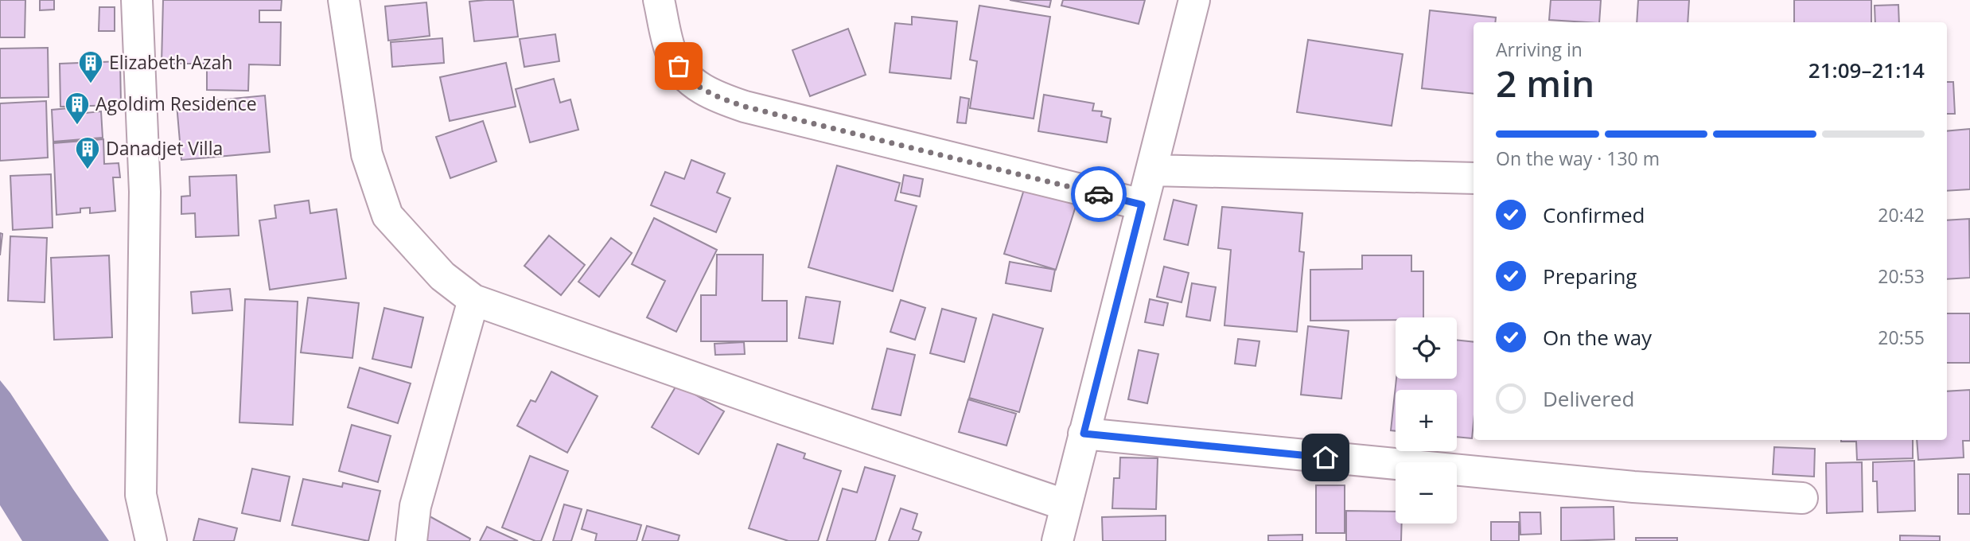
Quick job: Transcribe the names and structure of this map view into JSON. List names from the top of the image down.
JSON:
{
  "places": {
    "building": ["Elizabeth Azah", "Agoldim Residence", "Danadjet Villa"]
  },
  "page": {
    "heading": ["2 min", "Arriving in", "21:09–21:14"],
    "bar": "On the way · 130 m",
    "list": [
      ["Confirmed", "20:42"],
      ["Preparing", "20:53"],
      ["On the way", "20:55"],
      "Delivered"
    ],
    "map_buttons": ["+", "−"]
  }
}
